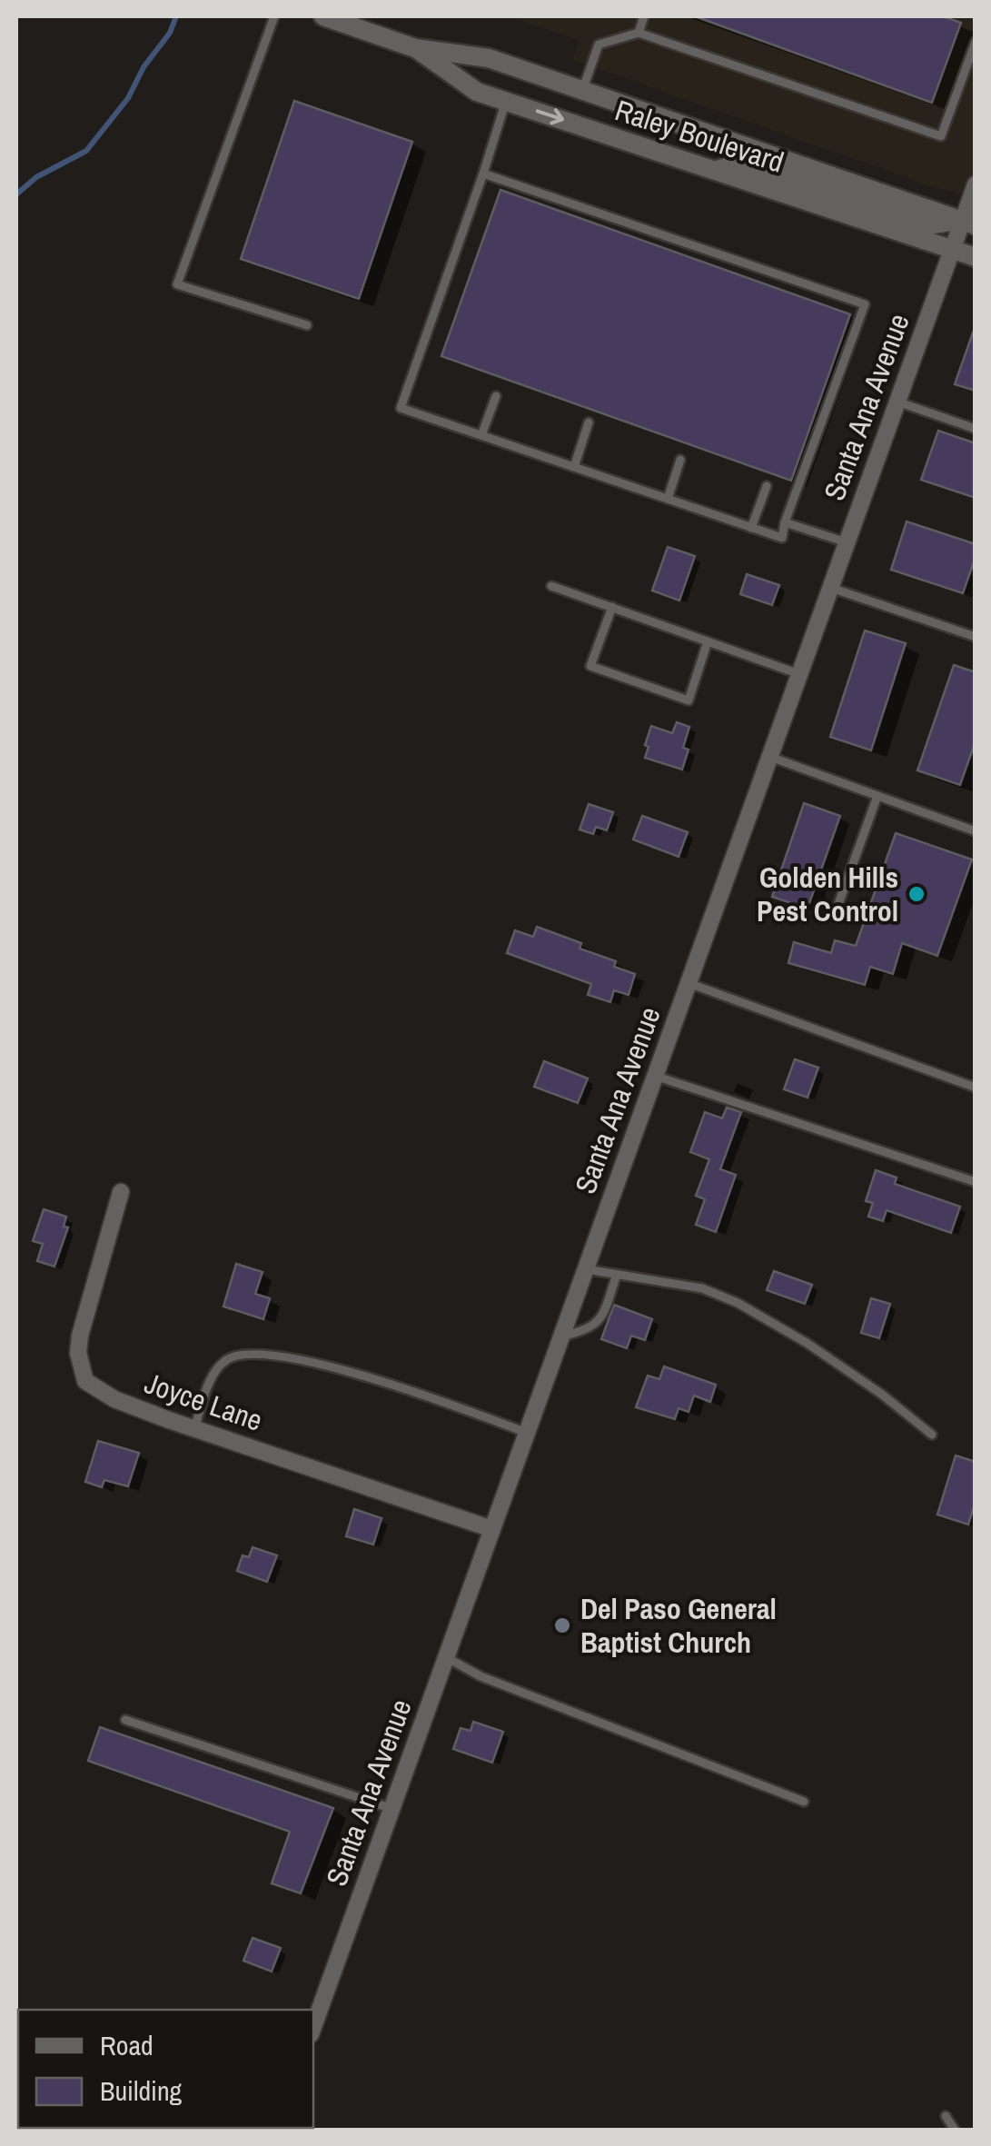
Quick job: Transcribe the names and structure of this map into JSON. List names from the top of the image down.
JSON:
{
  "streets": {
    "street": ["Raley Boulevard", "Santa Ana Avenue", "Joyce Lane"]
  },
  "crossings": [
    ["Raley Boulevard", "Santa Ana Avenue"],
    ["Santa Ana Avenue", "Joyce Lane"]
  ],
  "places": ["Golden Hills Pest Control", "Del Paso General Baptist Church"],
  "legend": ["Road", "Building"]
}
